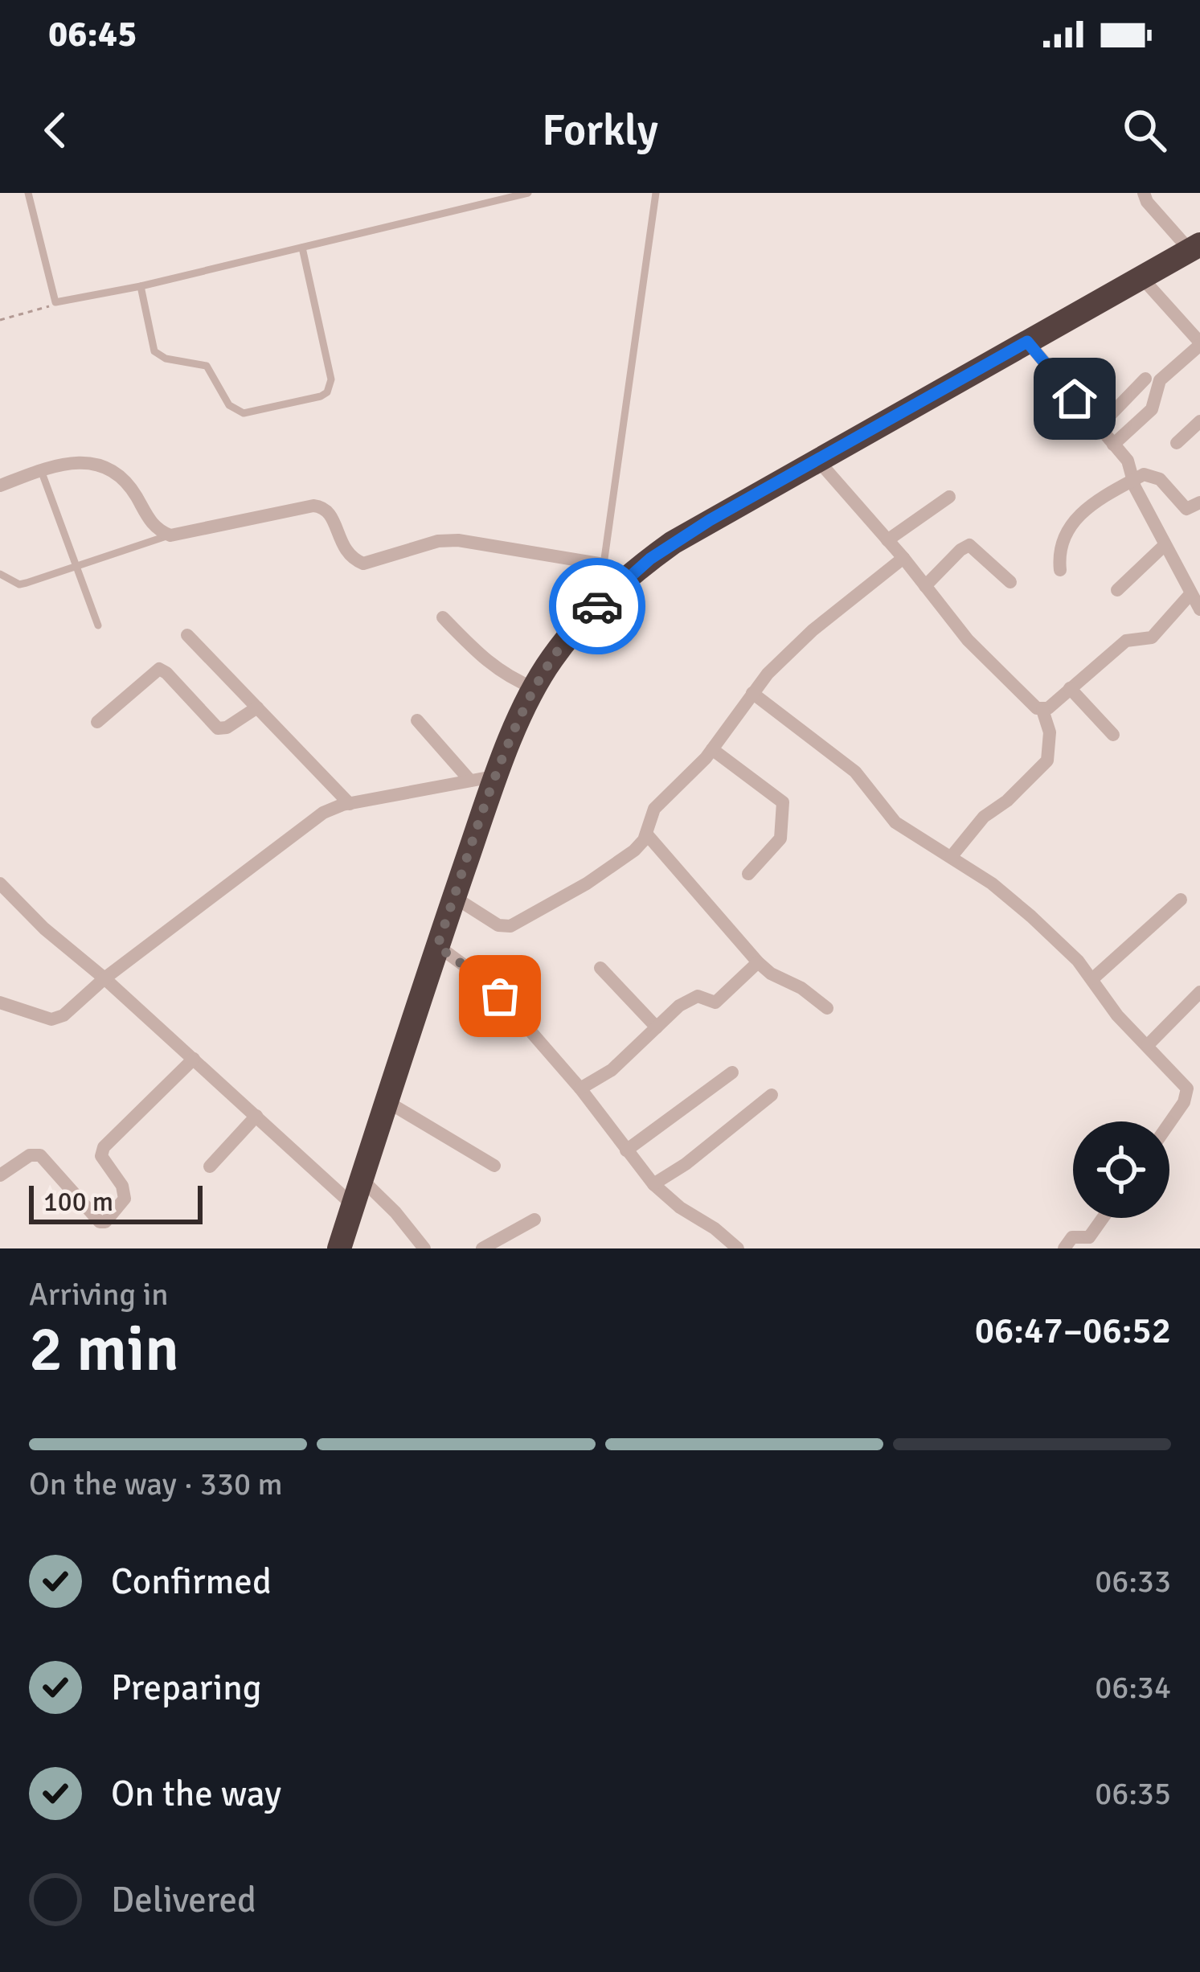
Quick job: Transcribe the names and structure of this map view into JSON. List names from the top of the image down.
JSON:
{
  "scale_bar": "100 m",
  "page": {
    "status": "06:45",
    "header": "Forkly",
    "scale": "100 m",
    "heading": ["2 min", "Arriving in", "06:47–06:52"],
    "bar": "On the way · 330 m",
    "list": [
      ["Confirmed", "06:33"],
      ["Preparing", "06:34"],
      ["On the way", "06:35"],
      "Delivered"
    ]
  }
}
